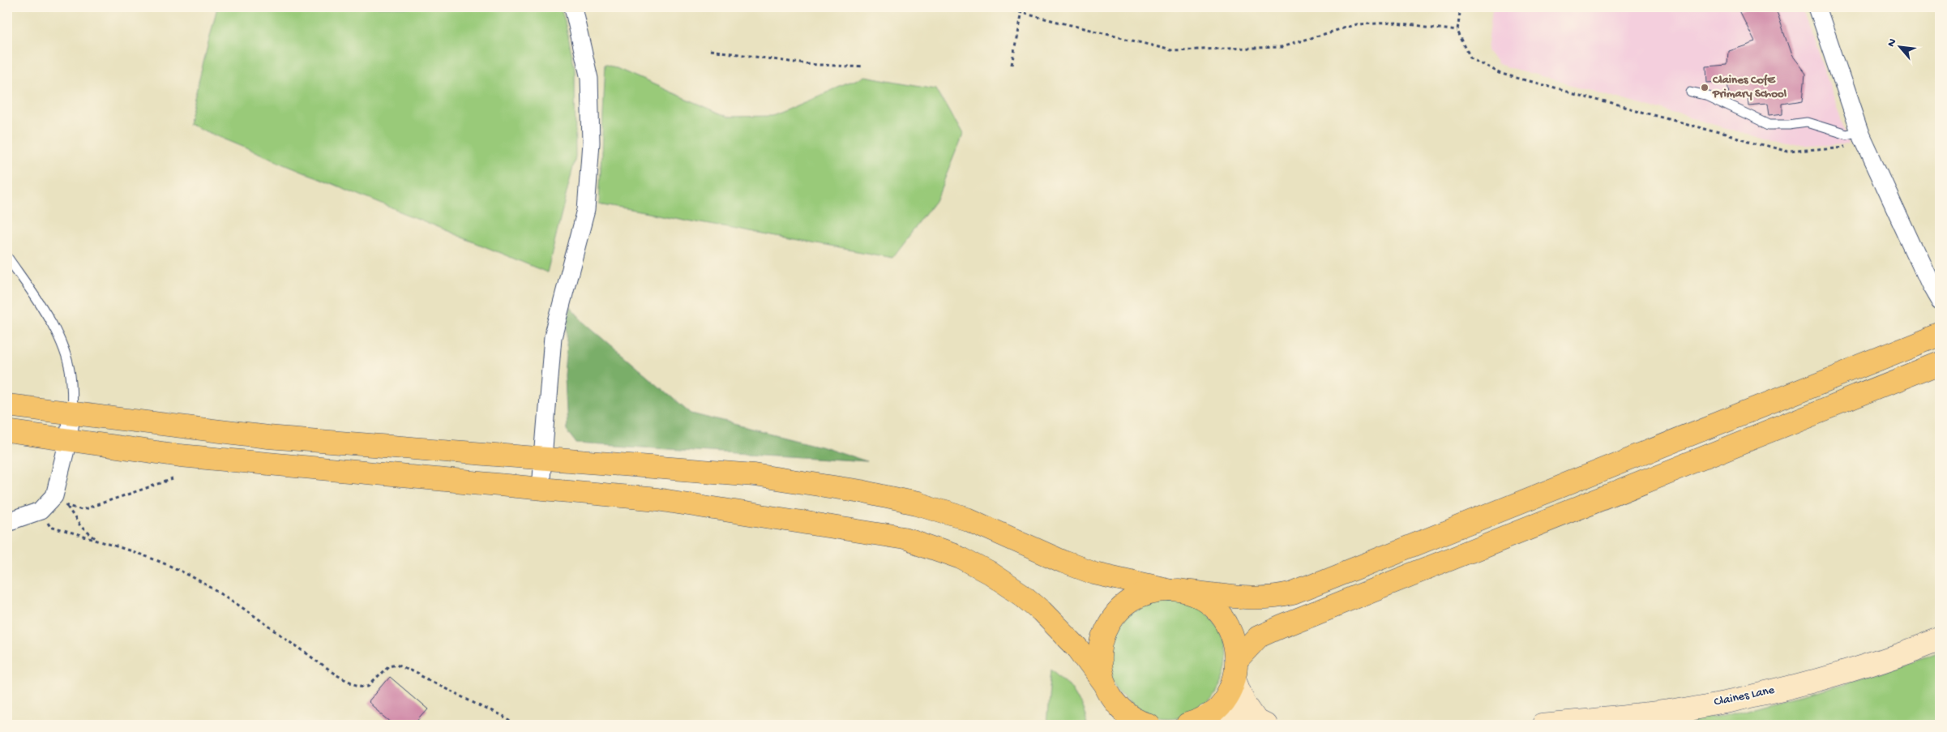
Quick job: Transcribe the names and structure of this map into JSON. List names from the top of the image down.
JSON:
{
  "streets": {
    "street": ["Claines Lane"]
  },
  "places": ["Claines CofE Primary School"],
  "north": "top left"
}
